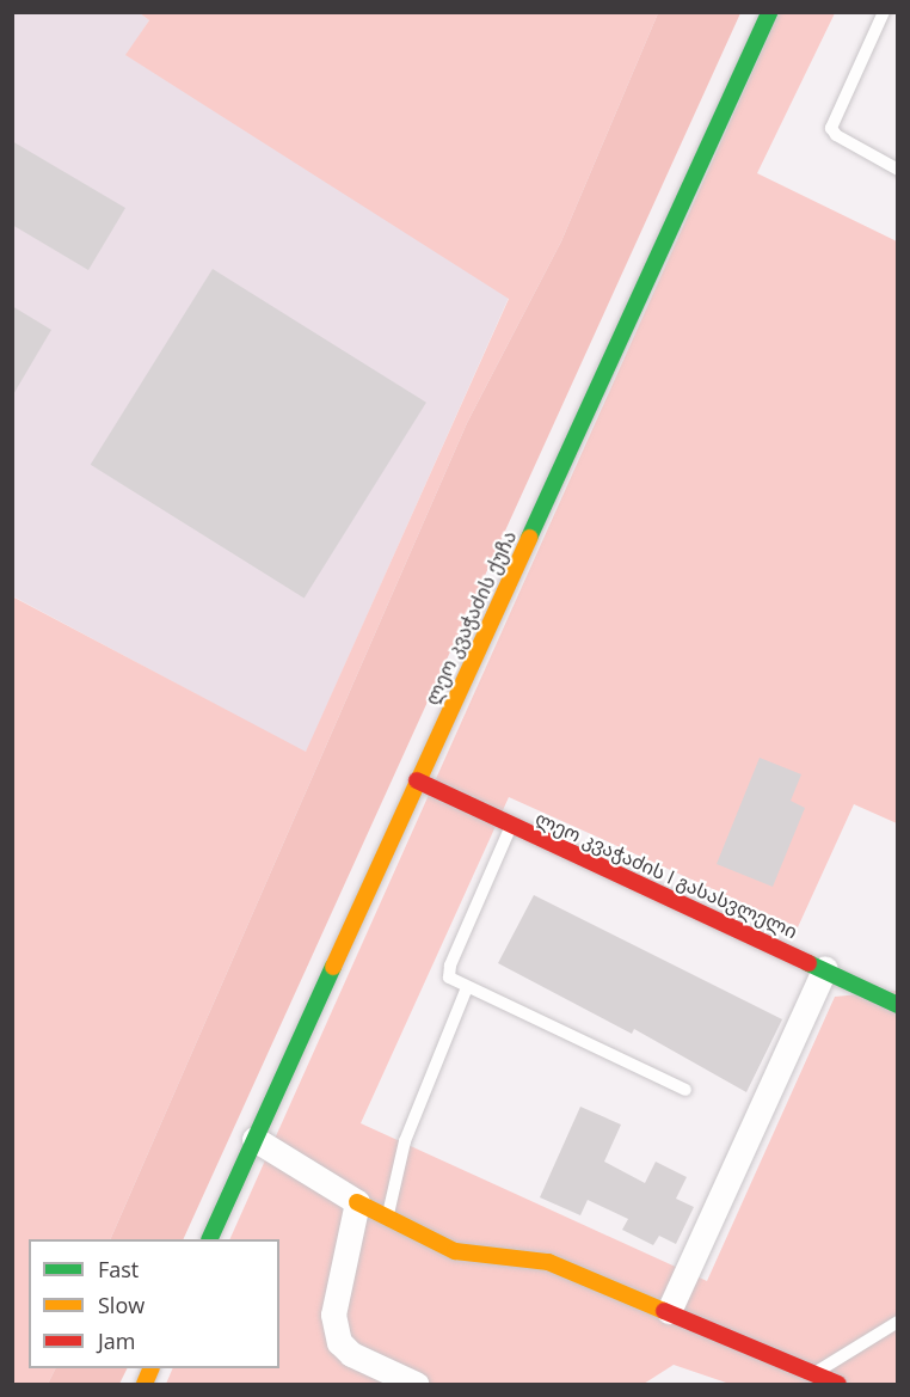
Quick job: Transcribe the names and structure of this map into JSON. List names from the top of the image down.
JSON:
{
  "streets": {
    "main road": ["ლეო კვაჭაძის ქუჩა", "ლეო კვაჭაძის I გასასვლელი"]
  },
  "crossings": [
    ["ლეო კვაჭაძის ქუჩა", "ლეო კვაჭაძის I გასასვლელი"]
  ],
  "legend": ["Fast", "Slow", "Jam"]
}
